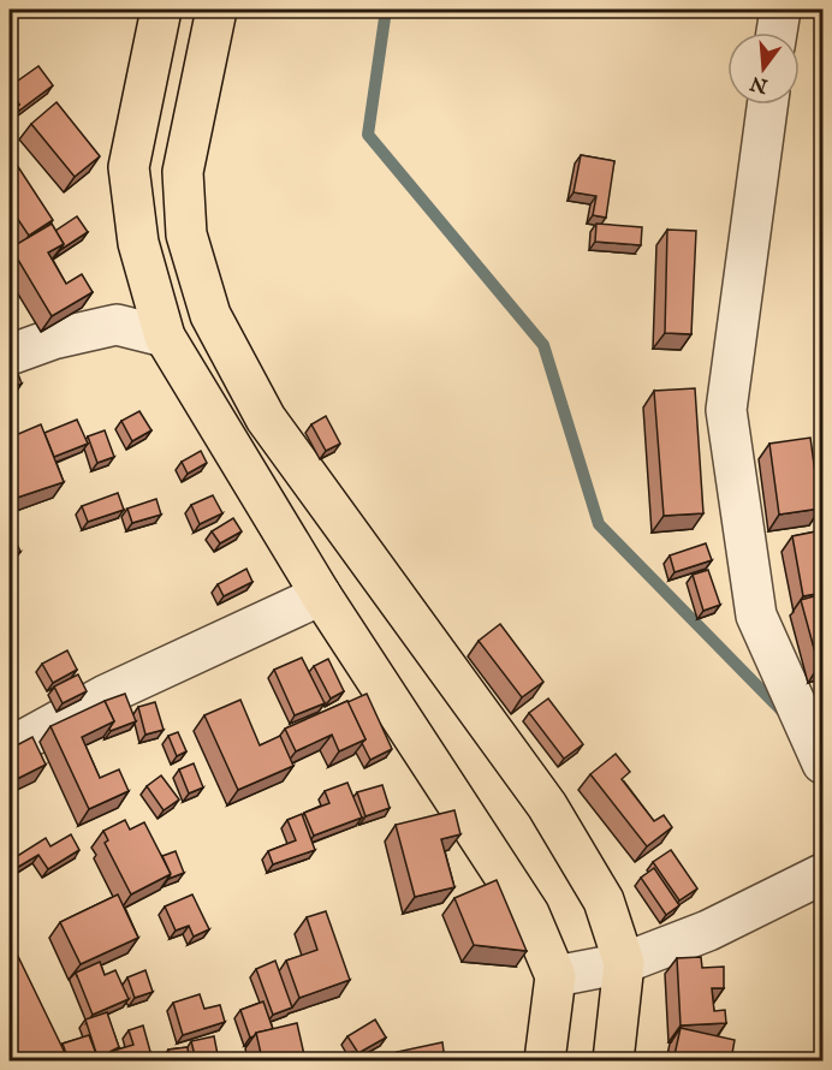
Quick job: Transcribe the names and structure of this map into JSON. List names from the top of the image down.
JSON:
{
  "north": "bottom"
}
